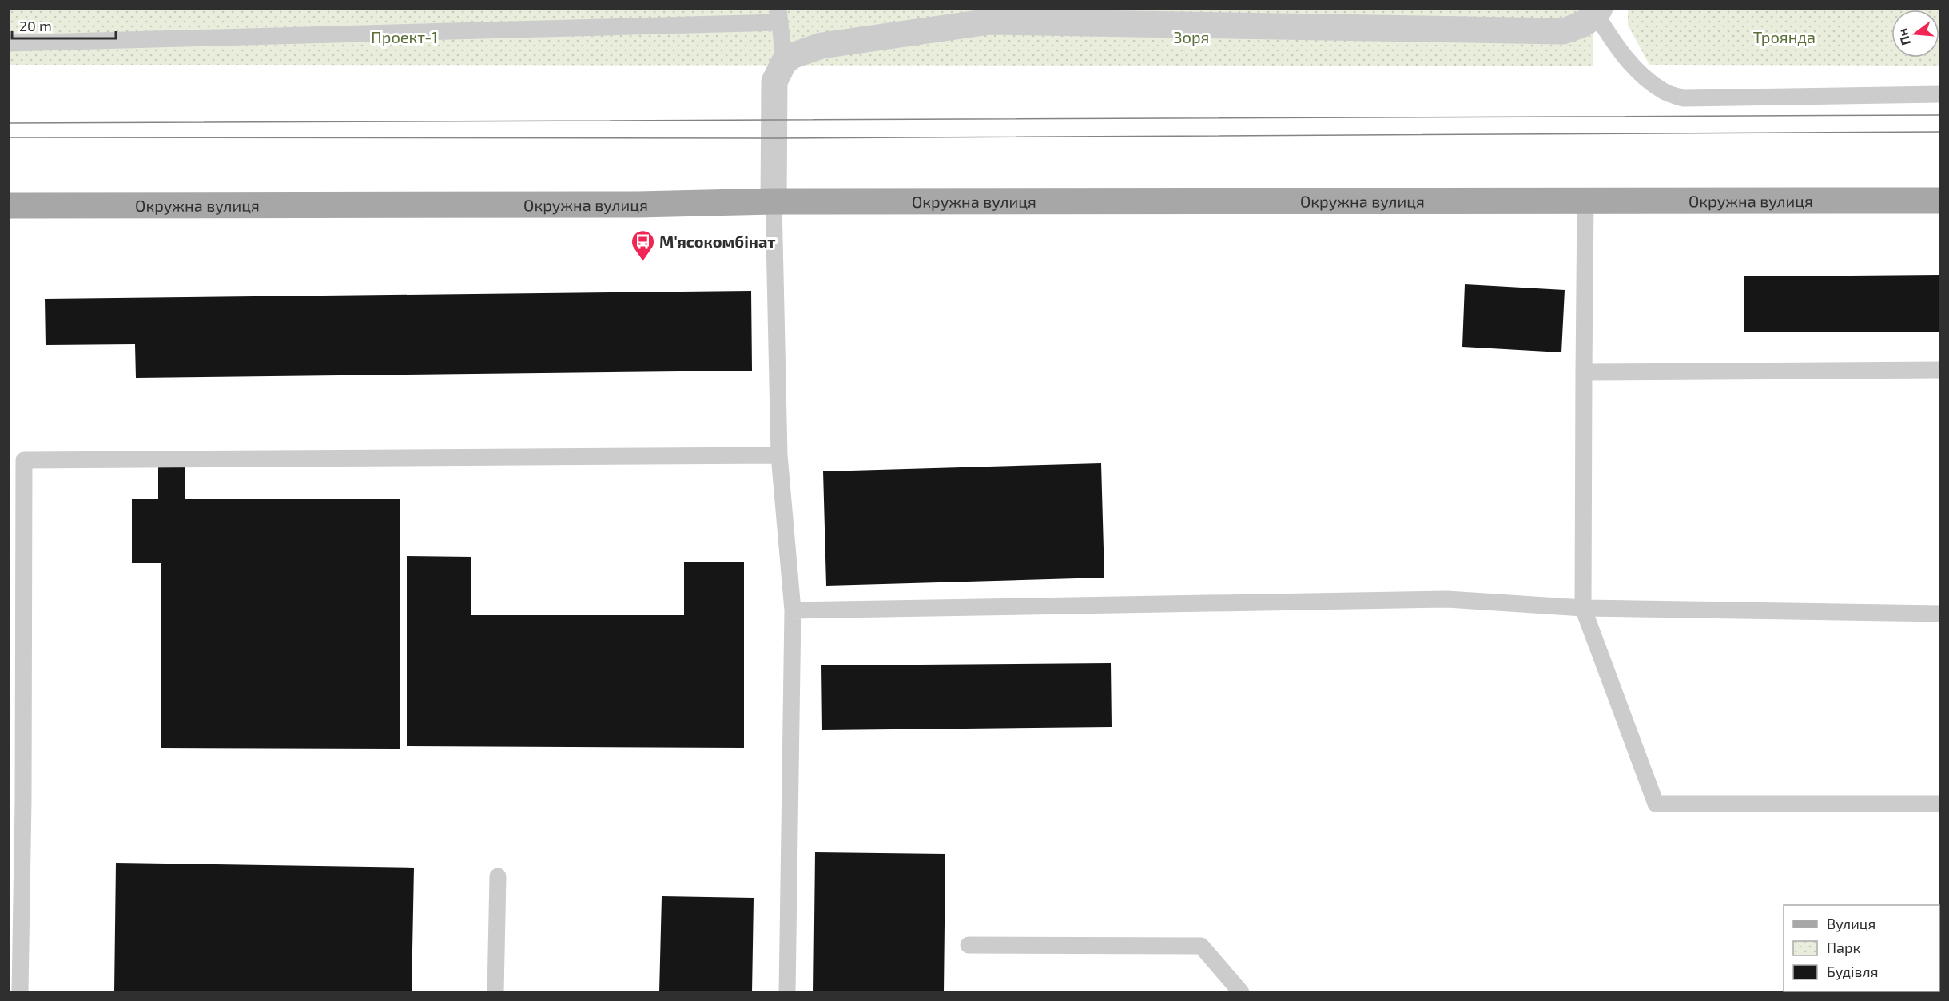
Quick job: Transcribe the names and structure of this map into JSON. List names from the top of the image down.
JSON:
{
  "streets": {
    "main road": ["Окружна вулиця"]
  },
  "parks": ["Проект-1", "Зоря", "Троянда"],
  "places": {
    "bus stop": ["М'ясокомбінат"]
  },
  "legend": ["Вулиця", "Парк", "Будівля"],
  "scale_bar": "20 m",
  "north": "left"
}
